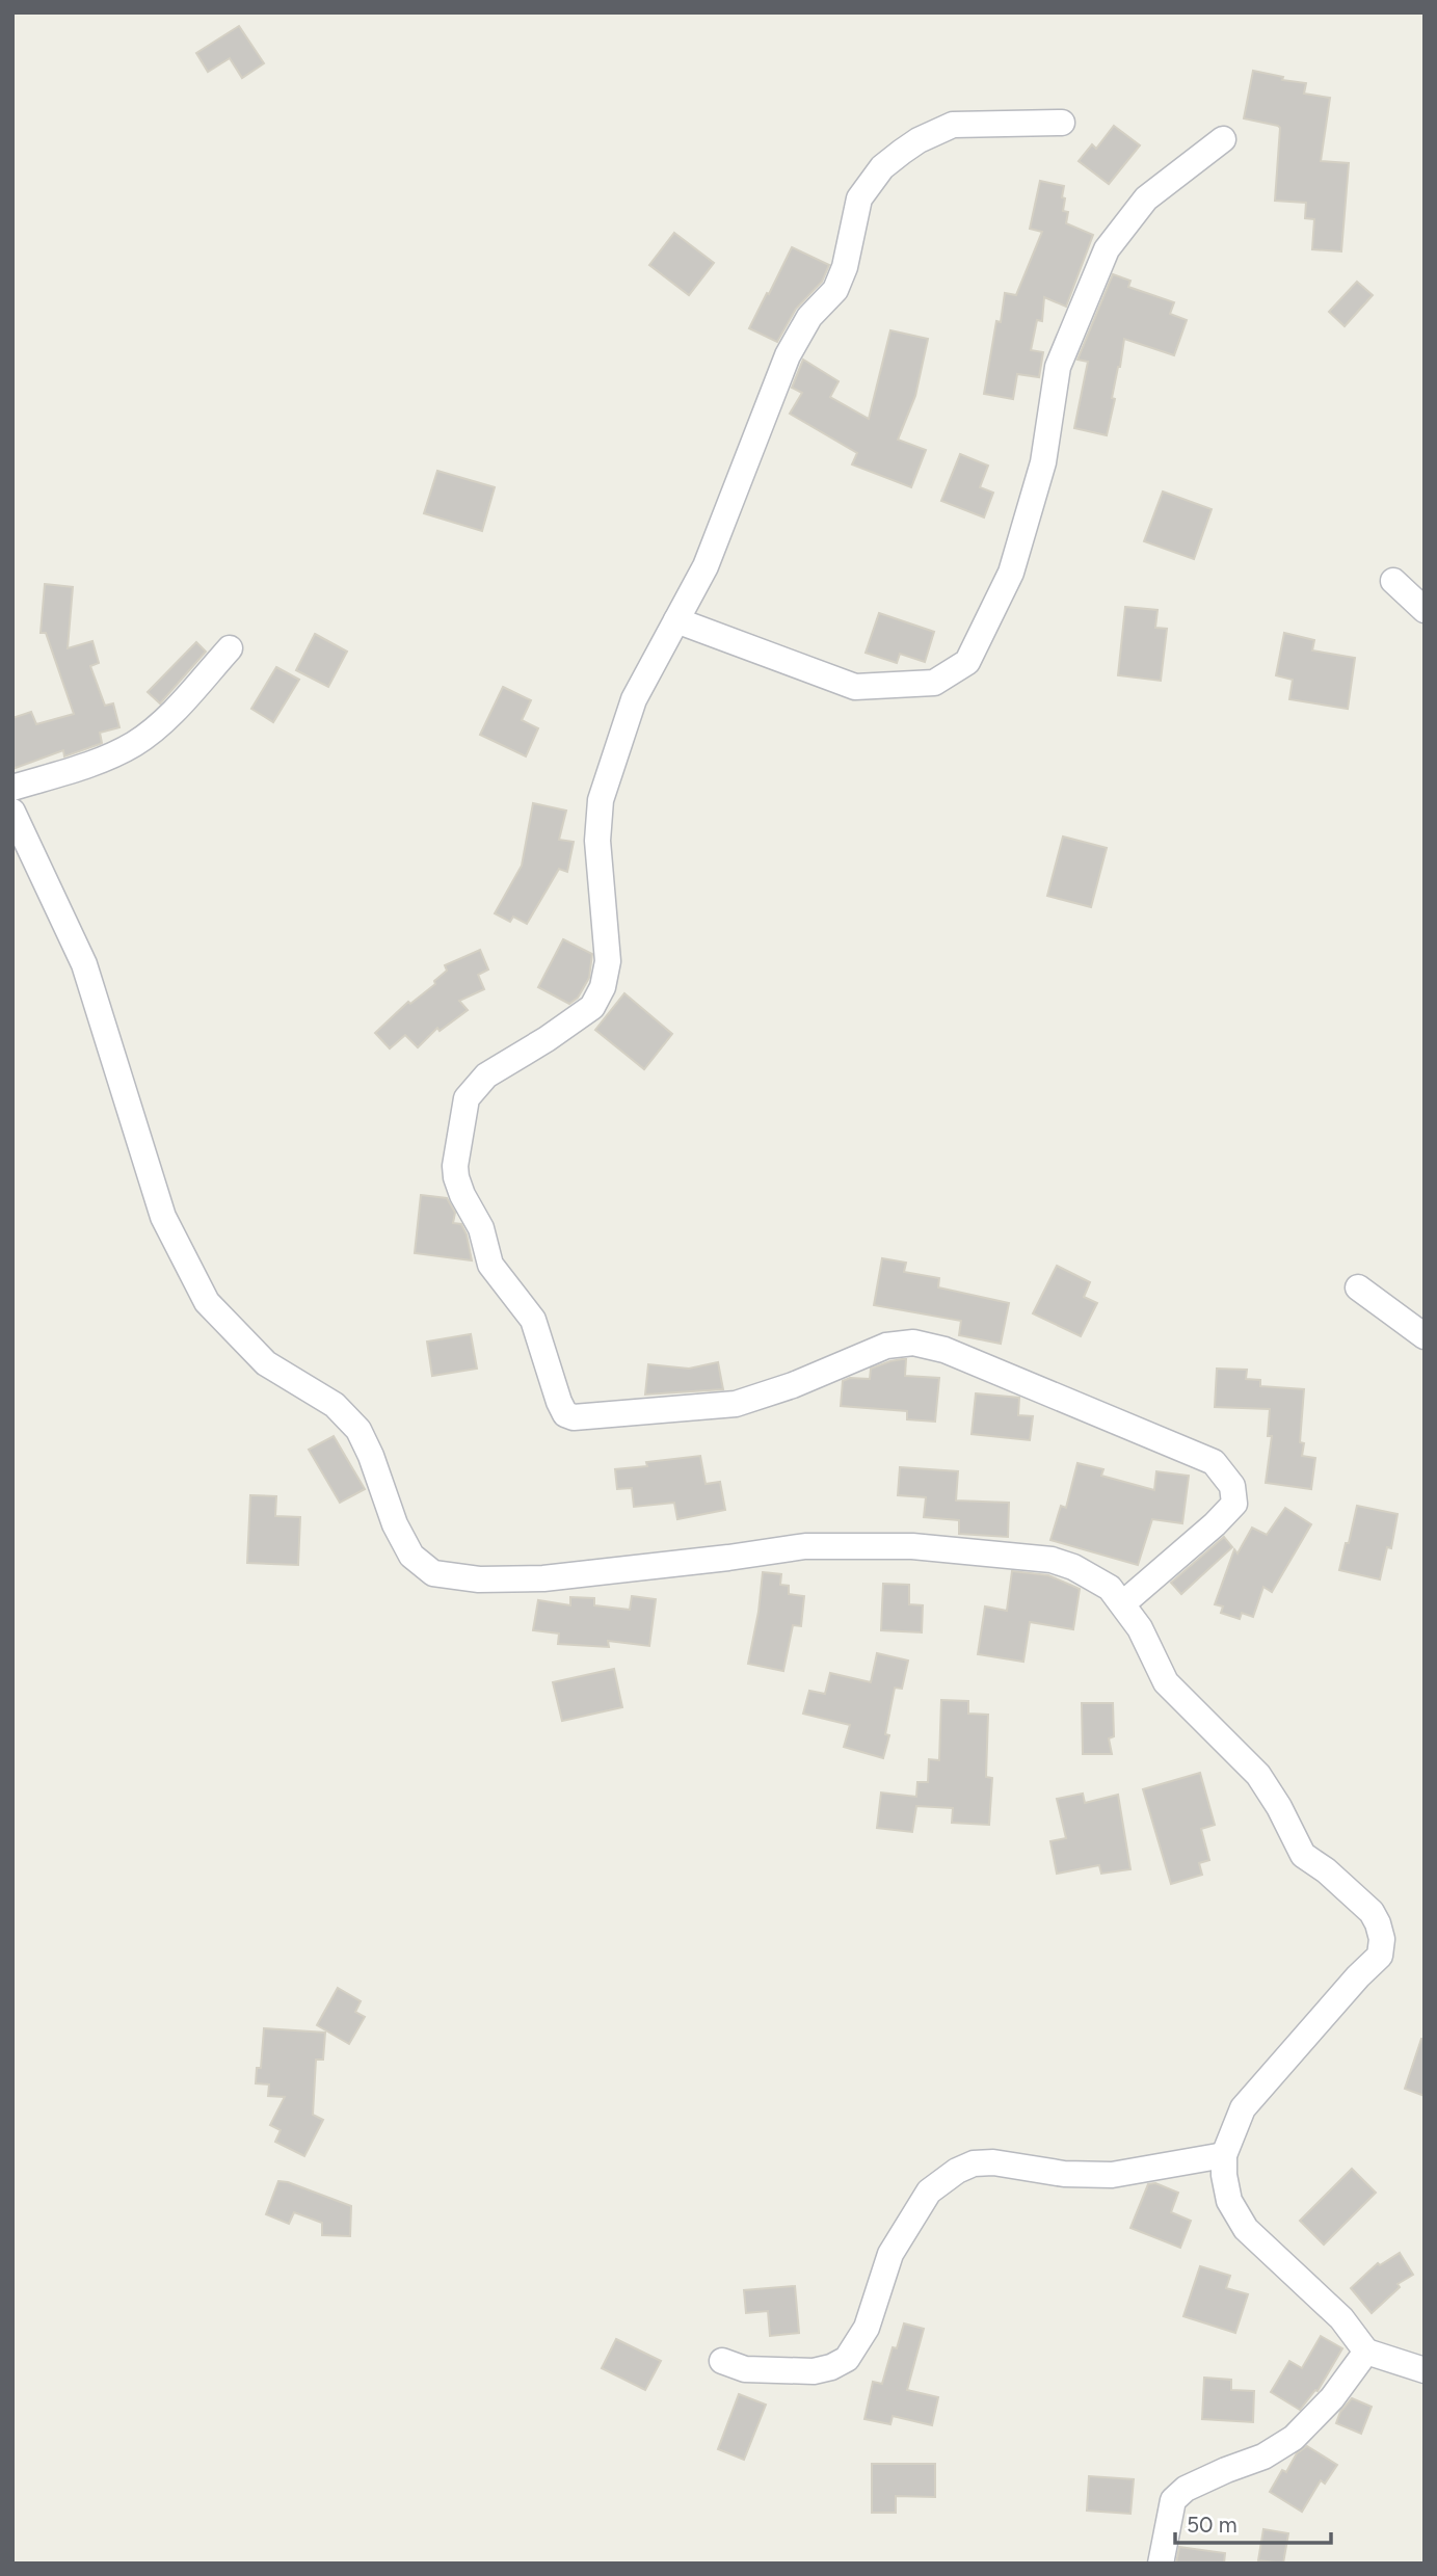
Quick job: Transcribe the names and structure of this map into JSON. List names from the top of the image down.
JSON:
{
  "scale_bar": "50 m"
}
